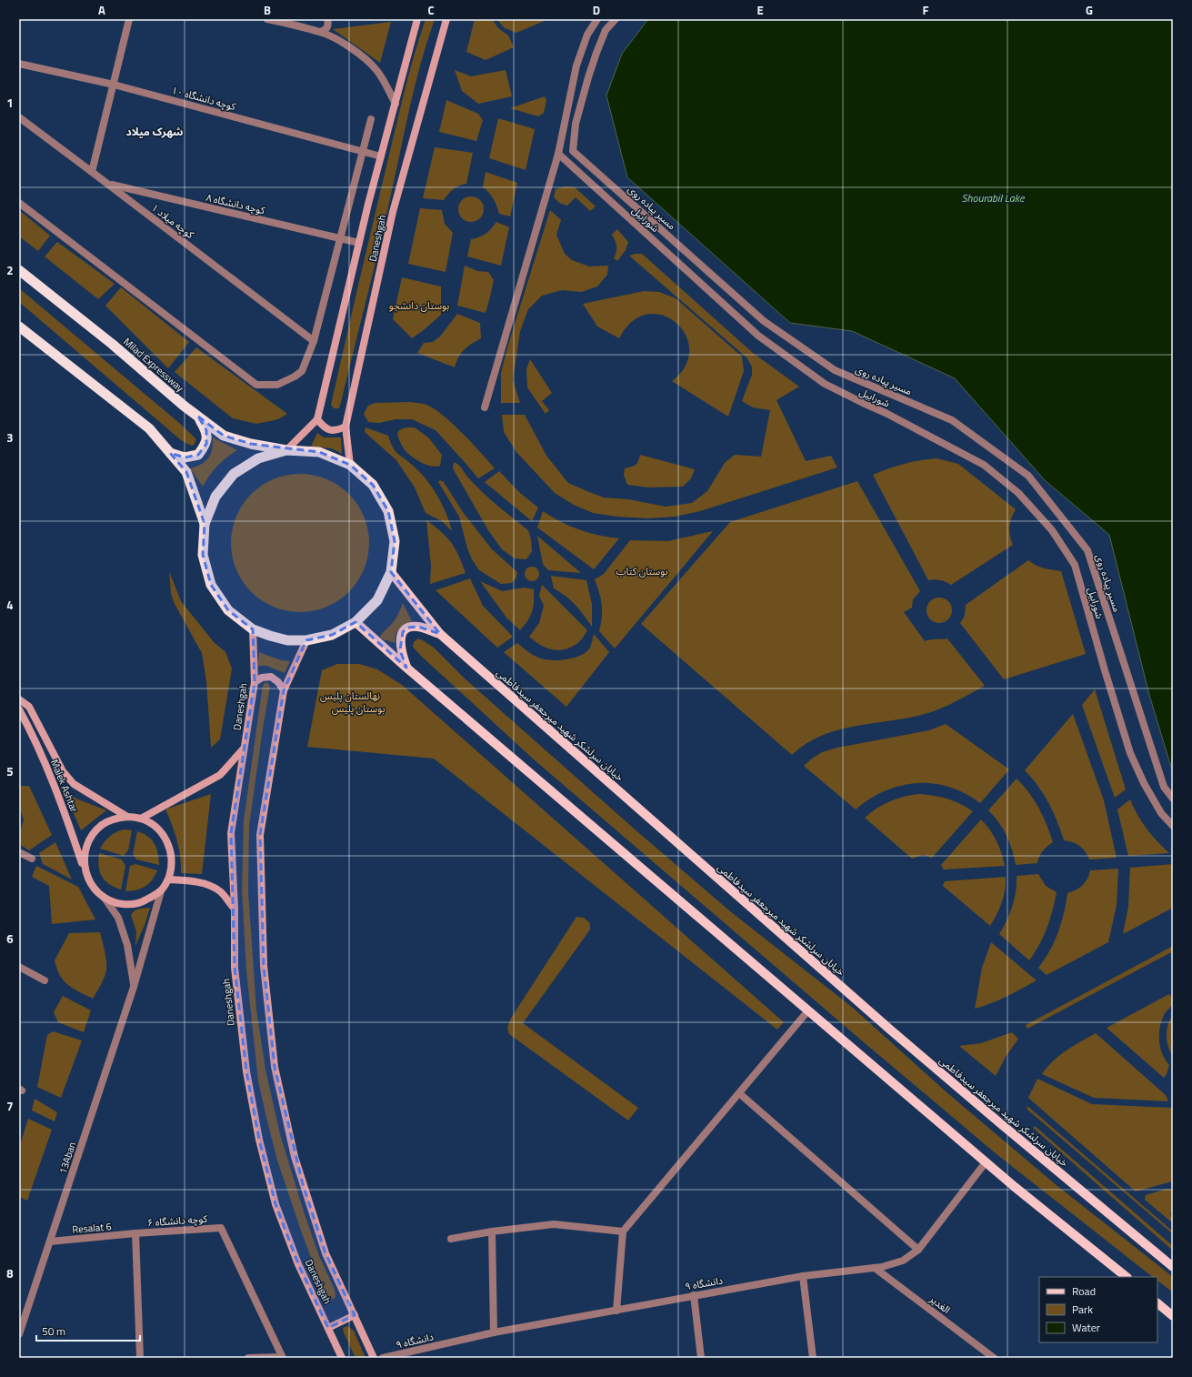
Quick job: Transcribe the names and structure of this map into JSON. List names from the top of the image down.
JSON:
{
  "streets": {
    "highway": ["Milad Expressway"],
    "main road": ["Daneshgah", "خیابان سرلشکر شهید میرجعفر سیدفاطمی", "Malek Ashtar"],
    "street": [
      "کوچه دانشگاه ۱۰",
      "کوچه دانشگاه ۸",
      "مسیر پیاده روی",
      "شورابیل",
      "کوچه میلاد ۱",
      "13Aban",
      "کوچه دانشگاه ۶",
      "Resalat 6",
      "دانشگاه ۹",
      "الغدیر"
    ]
  },
  "crossings": [
    ["کوچه دانشگاه ۱۰", "Daneshgah"],
    ["کوچه دانشگاه ۸", "کوچه میلاد ۱"],
    ["کوچه دانشگاه ۸", "Daneshgah"],
    ["Malek Ashtar", "13Aban"],
    ["13Aban", "Resalat 6"],
    ["کوچه دانشگاه ۶", "Resalat 6"],
    ["دانشگاه ۹", "الغدیر"]
  ],
  "districts": ["شهرک میلاد"],
  "water": ["Shourabil Lake"],
  "parks": [
    "بوستان دانشجو",
    "بوستان کتاب",
    "نهالستان پلیس",
    "بوستان پلیس"
  ],
  "legend": ["Road", "Park", "Water"],
  "scale_bar": "50 m",
  "grid": {
    "columns": [
      "A",
      "B",
      "C",
      "D",
      "E",
      "F",
      "G"
    ],
    "rows": [
      "1",
      "2",
      "3",
      "4",
      "5",
      "6",
      "7",
      "8"
    ]
  }
}
